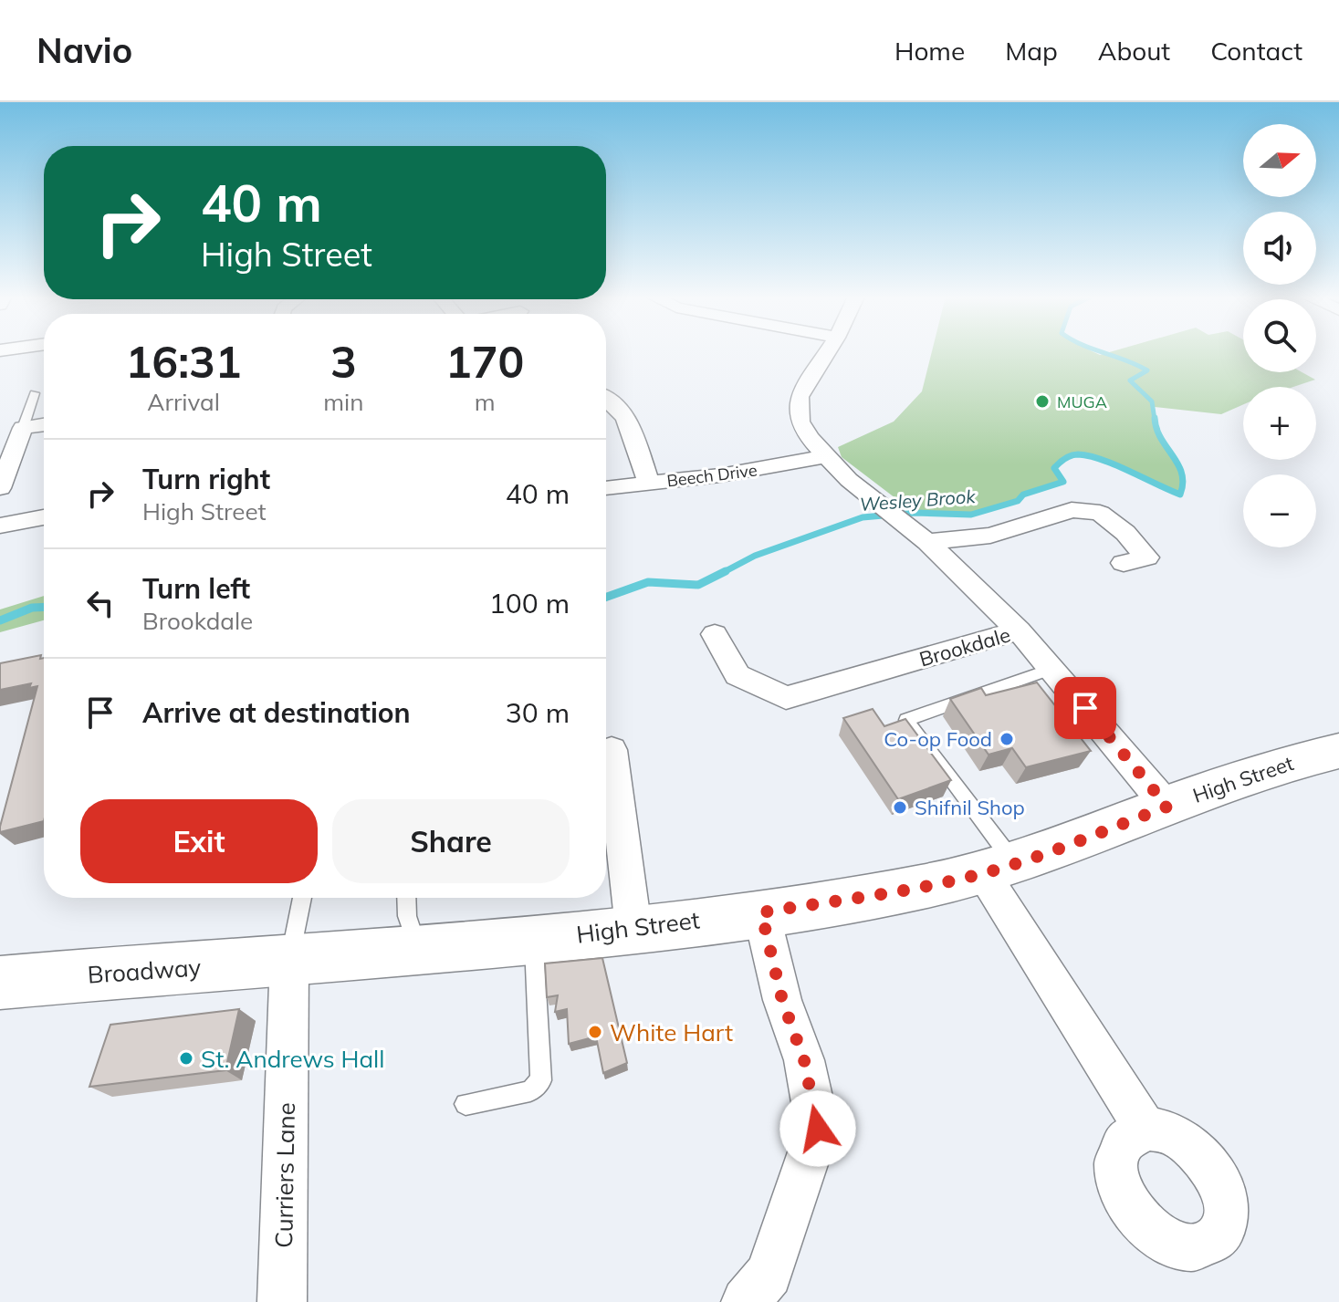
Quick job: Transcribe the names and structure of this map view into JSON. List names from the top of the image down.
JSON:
{
  "streets": {
    "main road": ["High Street", "Broadway"],
    "street": ["Beech Drive", "Brookdale", "Curriers Lane"]
  },
  "crossings": [
    ["Brookdale", "High Street"],
    ["High Street", "Broadway"],
    ["High Street", "Curriers Lane"],
    ["Broadway", "Curriers Lane"]
  ],
  "water": ["Wesley Brook"],
  "places": [
    "MUGA",
    "Co-op Food",
    "Shifnil Shop",
    "White Hart",
    "St. Andrews Hall"
  ],
  "north": "right",
  "page": {
    "header": "Navio",
    "nav": [
      "Home",
      "Map",
      "About",
      "Contact"
    ],
    "map_buttons": ["+", "−"],
    "turn": ["40 m", "High Street"],
    "eta": [
      "16:31",
      "Arrival",
      "3",
      "min",
      "170",
      "m"
    ],
    "list": [
      {
        "name": "Turn right",
        "note": "High Street",
        "value": "40 m"
      },
      {
        "name": "Turn left",
        "note": "Brookdale",
        "value": "100 m"
      },
      {
        "name": "Arrive at destination",
        "value": "30 m"
      }
    ],
    "buttons": ["Exit", "Share"]
  }
}
